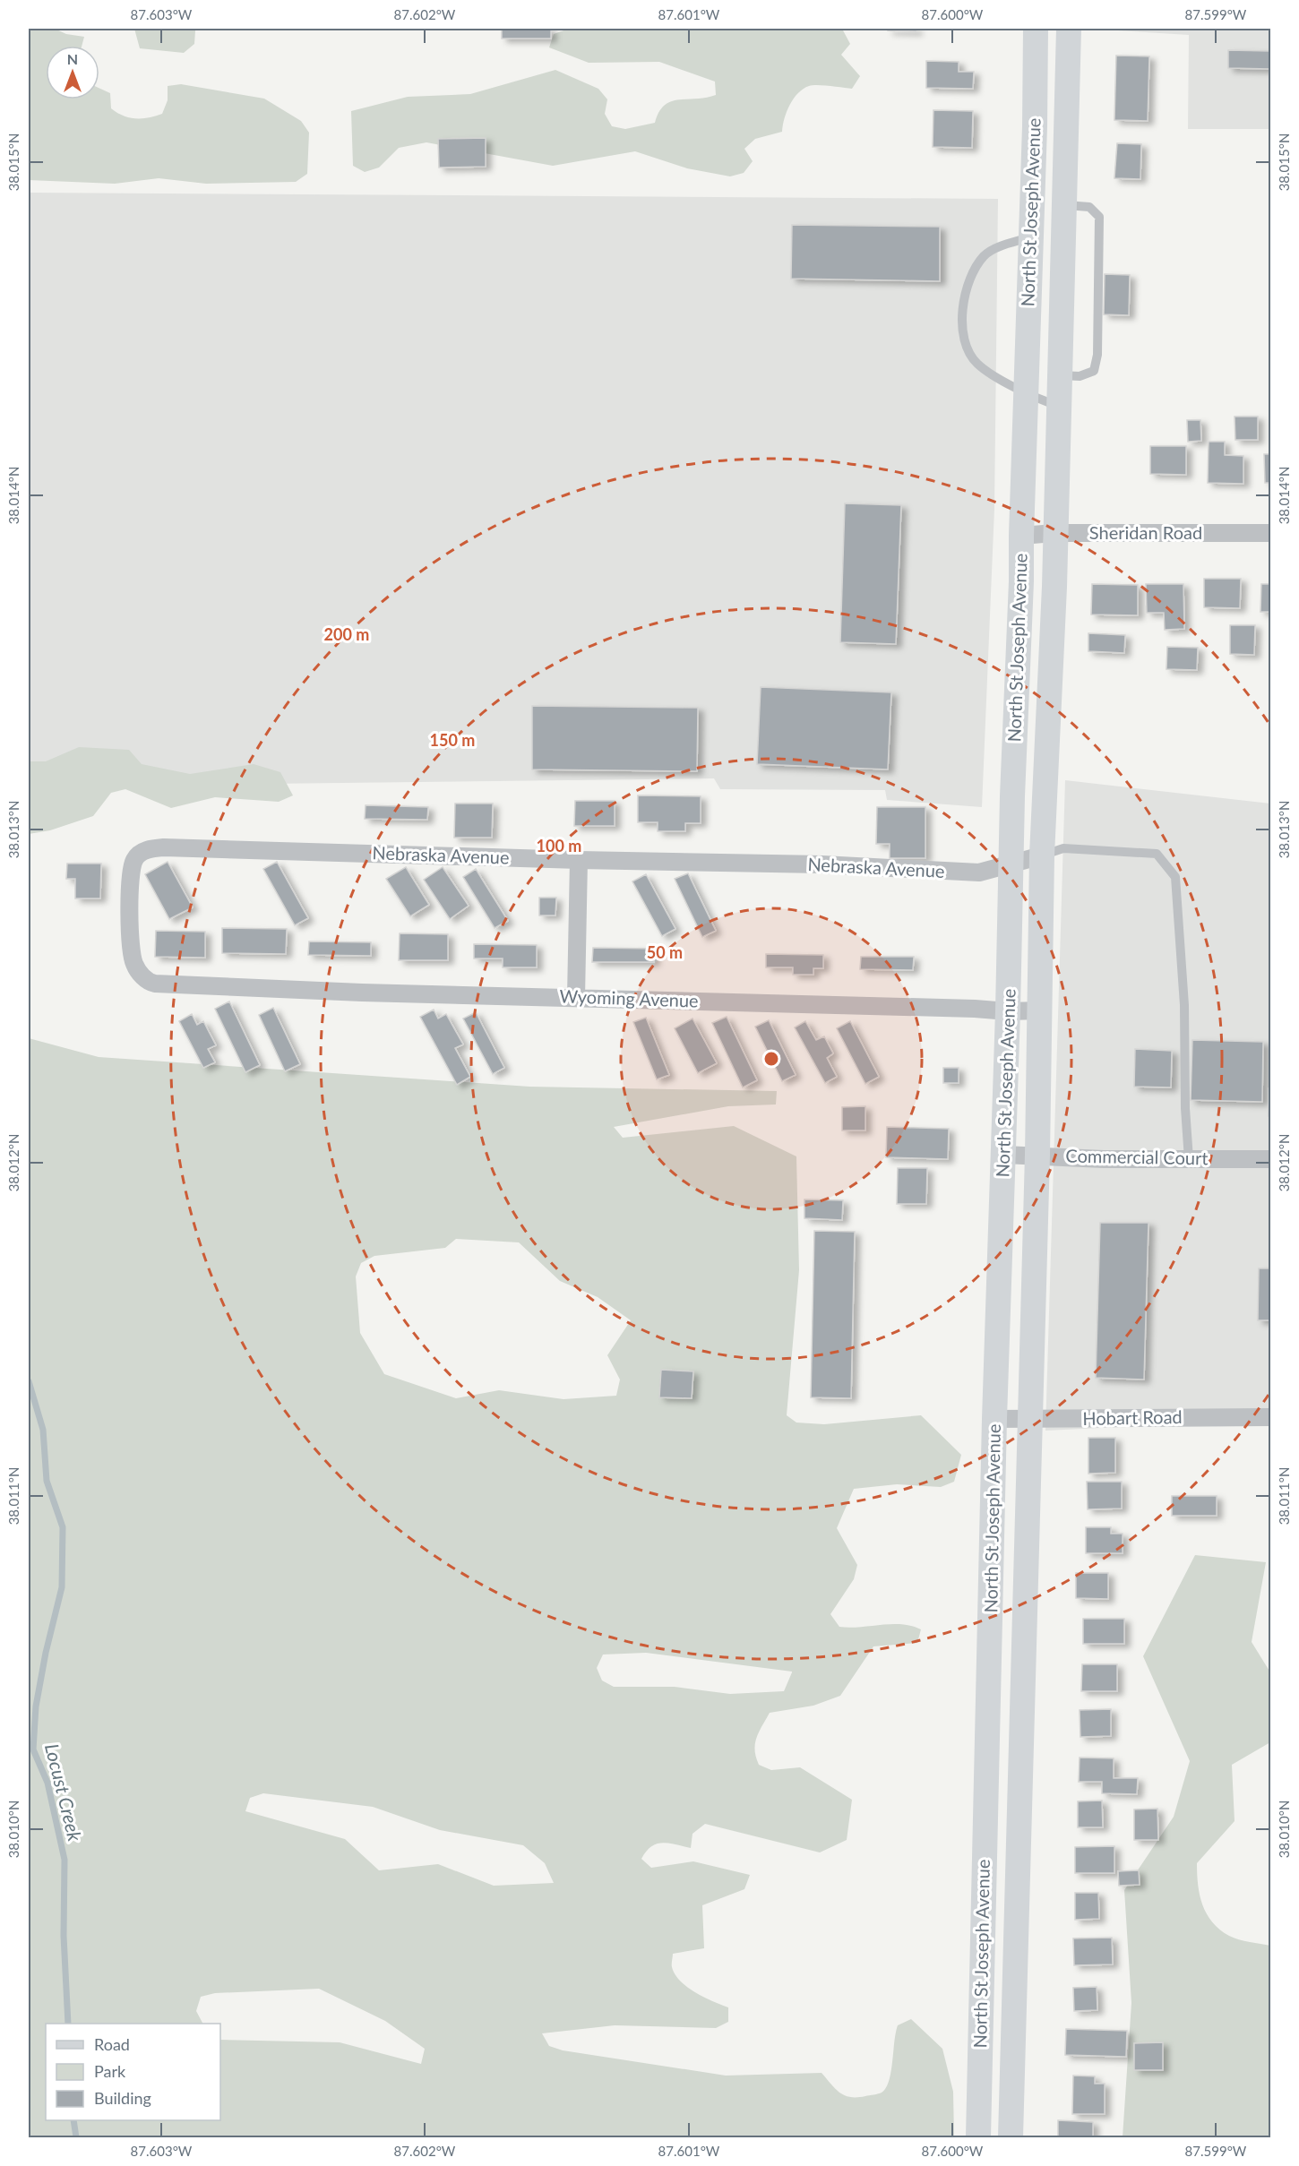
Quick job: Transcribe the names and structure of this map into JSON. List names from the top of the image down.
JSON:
{
  "streets": {
    "main road": ["North St Joseph Avenue"],
    "street": [
      "Sheridan Road",
      "Nebraska Avenue",
      "Wyoming Avenue",
      "Commercial Court",
      "Hobart Road"
    ]
  },
  "crossings": [
    ["North St Joseph Avenue", "Sheridan Road"],
    ["North St Joseph Avenue", "Nebraska Avenue"],
    ["North St Joseph Avenue", "Wyoming Avenue"],
    ["North St Joseph Avenue", "Commercial Court"],
    ["North St Joseph Avenue", "Hobart Road"],
    ["Nebraska Avenue", "Wyoming Avenue"]
  ],
  "water": ["Locust Creek"],
  "legend": ["Road", "Park", "Building"],
  "north": "top",
  "coordinates": [
    "87.603°W",
    "87.602°W",
    "87.601°W",
    "87.600°W",
    "87.599°W",
    "38.015°N",
    "38.014°N",
    "38.013°N",
    "38.012°N",
    "38.011°N",
    "38.010°N"
  ],
  "rings": [
    "200 m",
    "150 m",
    "100 m",
    "50 m"
  ]
}
